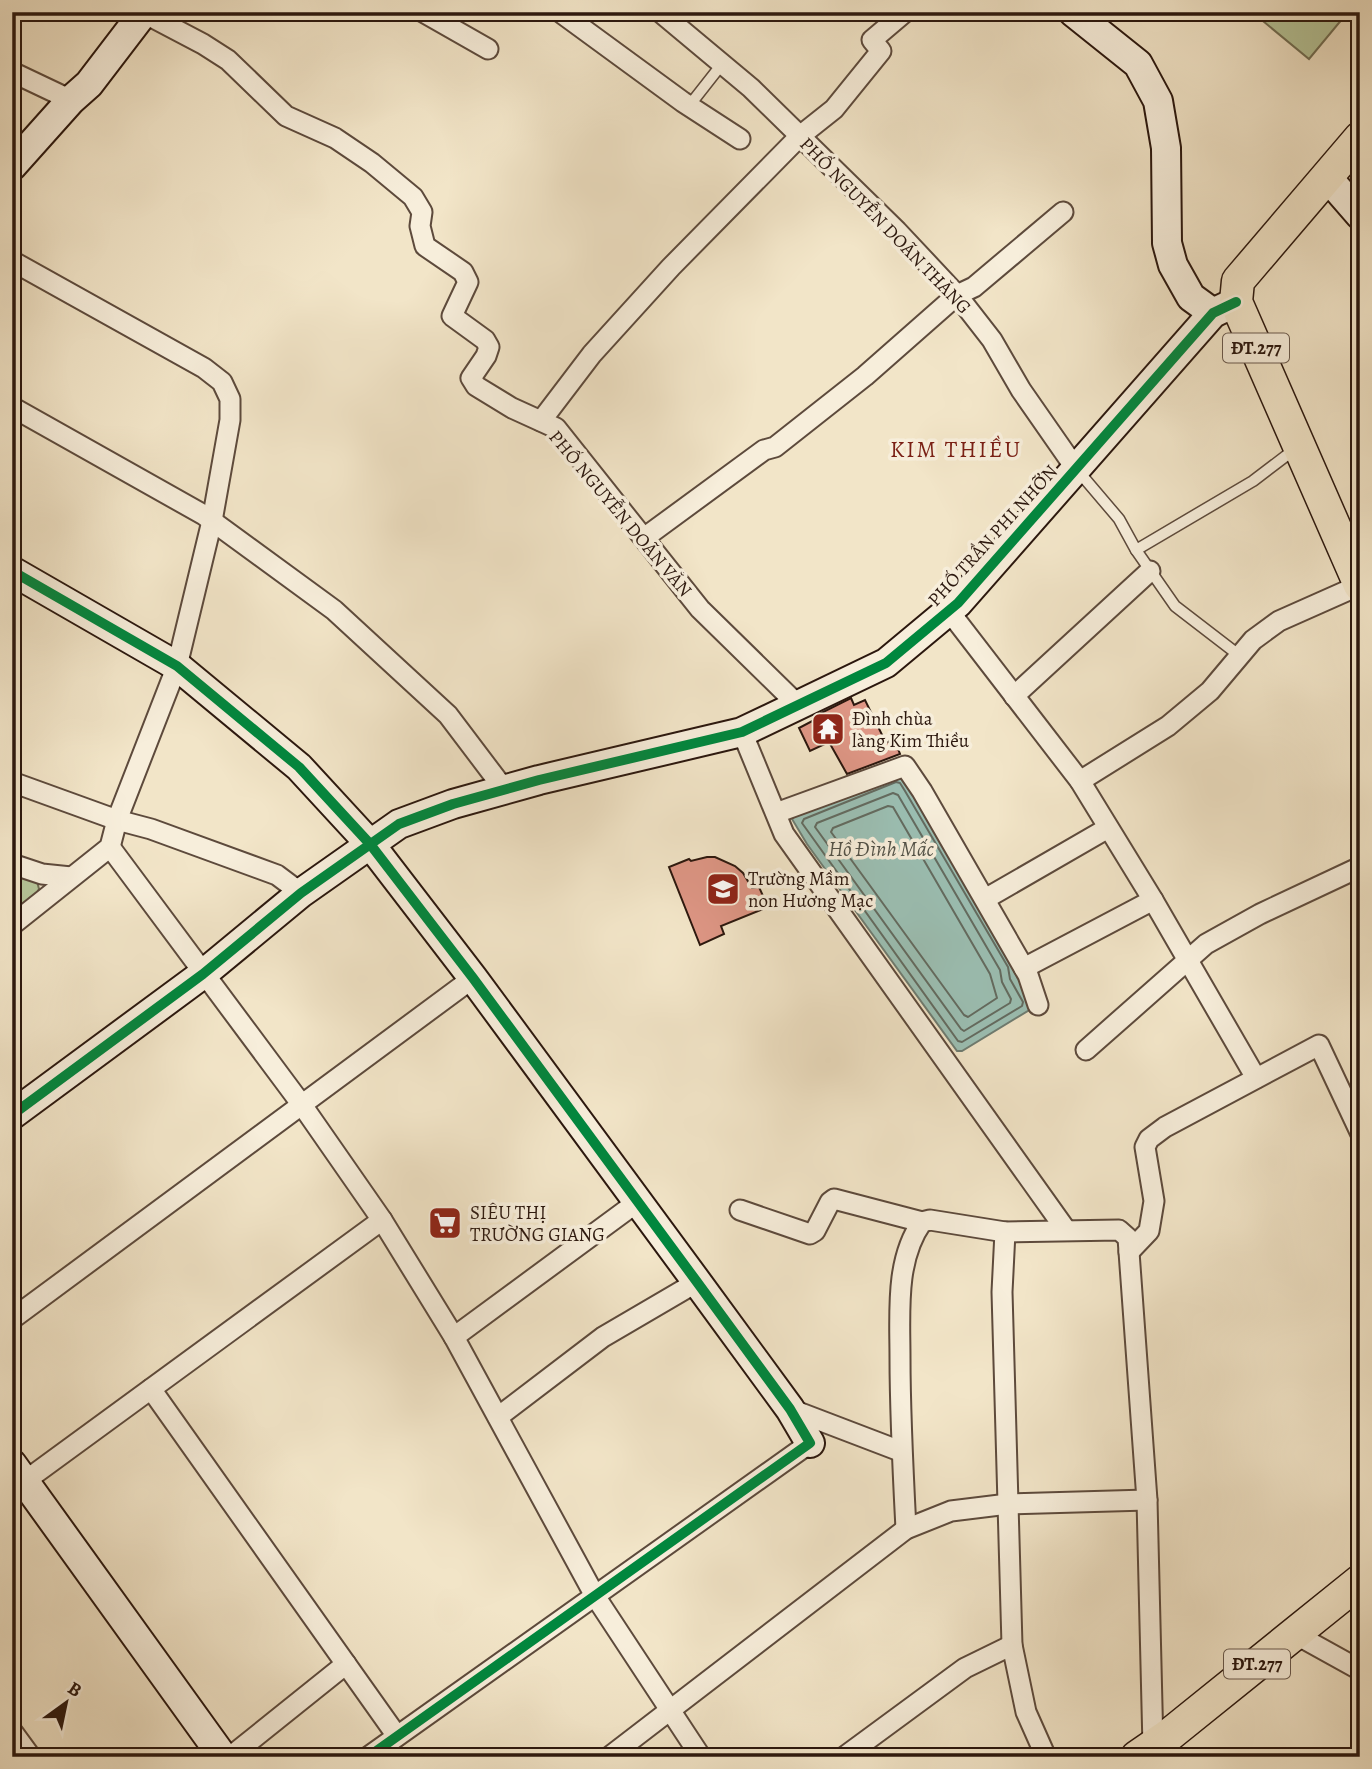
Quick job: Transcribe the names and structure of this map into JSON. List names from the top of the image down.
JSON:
{
  "streets": {
    "main road": ["ĐT.277"],
    "street": ["PHỐ NGUYỄN DOÃN THĂNG", "PHỐ NGUYỄN DOÃN VĂN", "PHỐ TRẦN PHI NHỠN"]
  },
  "crossings": [
    ["PHỐ NGUYỄN DOÃN THĂNG", "PHỐ TRẦN PHI NHỠN"],
    ["ĐT.277", "PHỐ TRẦN PHI NHỠN"],
    ["PHỐ NGUYỄN DOÃN VĂN", "PHỐ TRẦN PHI NHỠN"]
  ],
  "districts": ["KIM THIỀU"],
  "water": ["Hồ Đình Mấc"],
  "places": {
    "temple": ["Đình chùa làng Kim Thiều"],
    "school or university": ["Trường Mầm non Hương Mạc"],
    "supermarket": ["SIÊU THỊ TRƯỜNG GIANG"]
  },
  "north": "top right"
}
